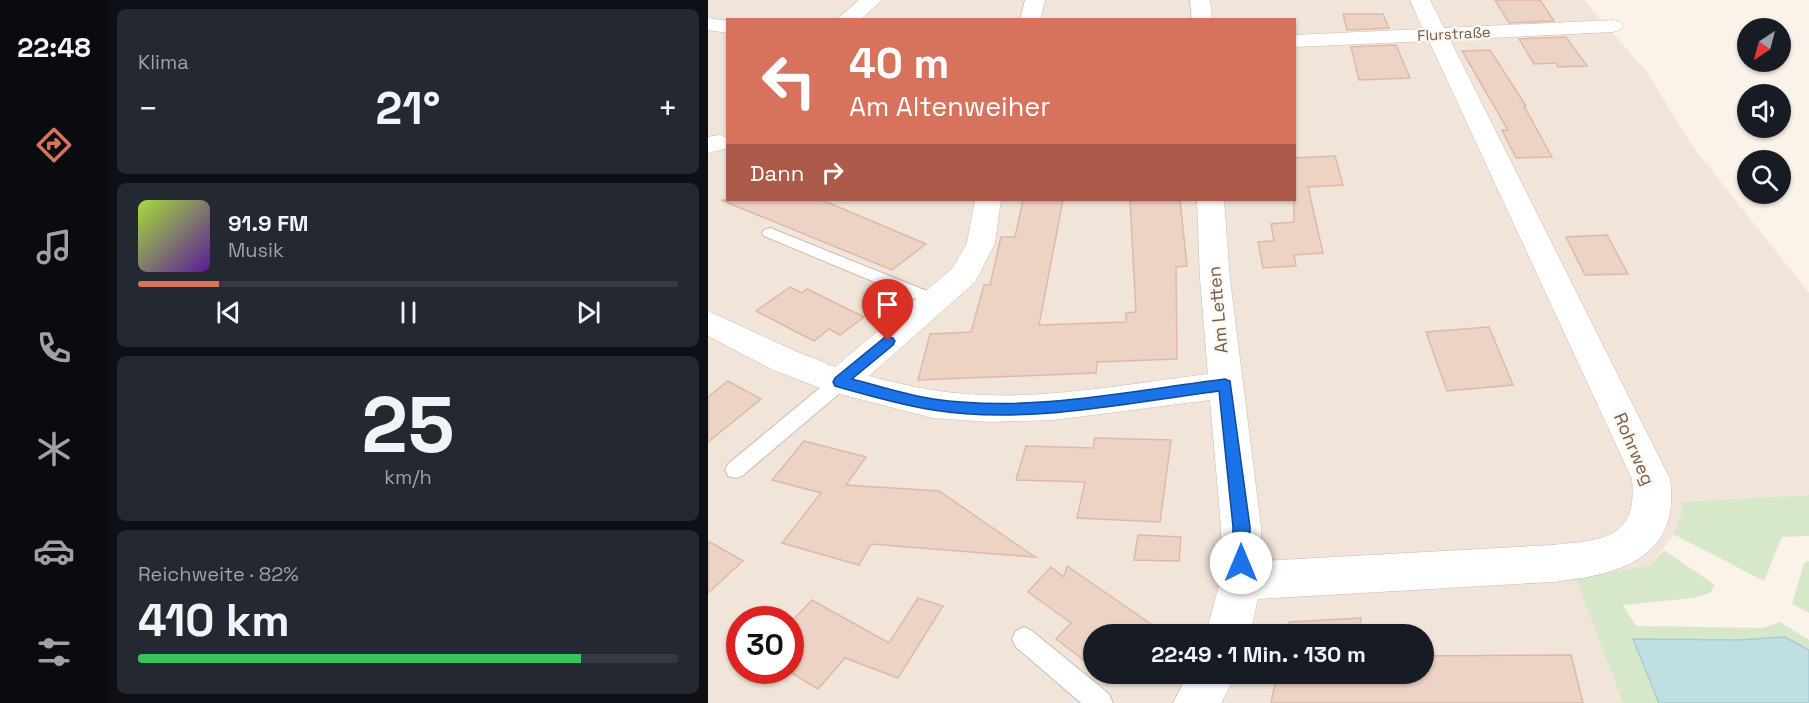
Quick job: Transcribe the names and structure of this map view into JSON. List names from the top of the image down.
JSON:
{
  "streets": {
    "street": ["Flurstraße", "Am Letten", "Rohrweg"]
  },
  "crossings": [
    ["Flurstraße", "Rohrweg"],
    ["Am Letten", "Rohrweg"]
  ],
  "north": "bottom left",
  "page": {
    "tabs": "22:48",
    "tile": [
      "Klima",
      ["25", "km/h"],
      ["Reichweite · 82%", "410 km"]
    ],
    "turn": ["40 m", "Am Altenweiher"],
    "heat": ["−", "21°", "+"],
    "then": "Dann",
    "song": ["91.9 FM", "Musik"],
    "limit": "30",
    "trip": "22:49 · 1 Min. · 130 m"
  }
}
